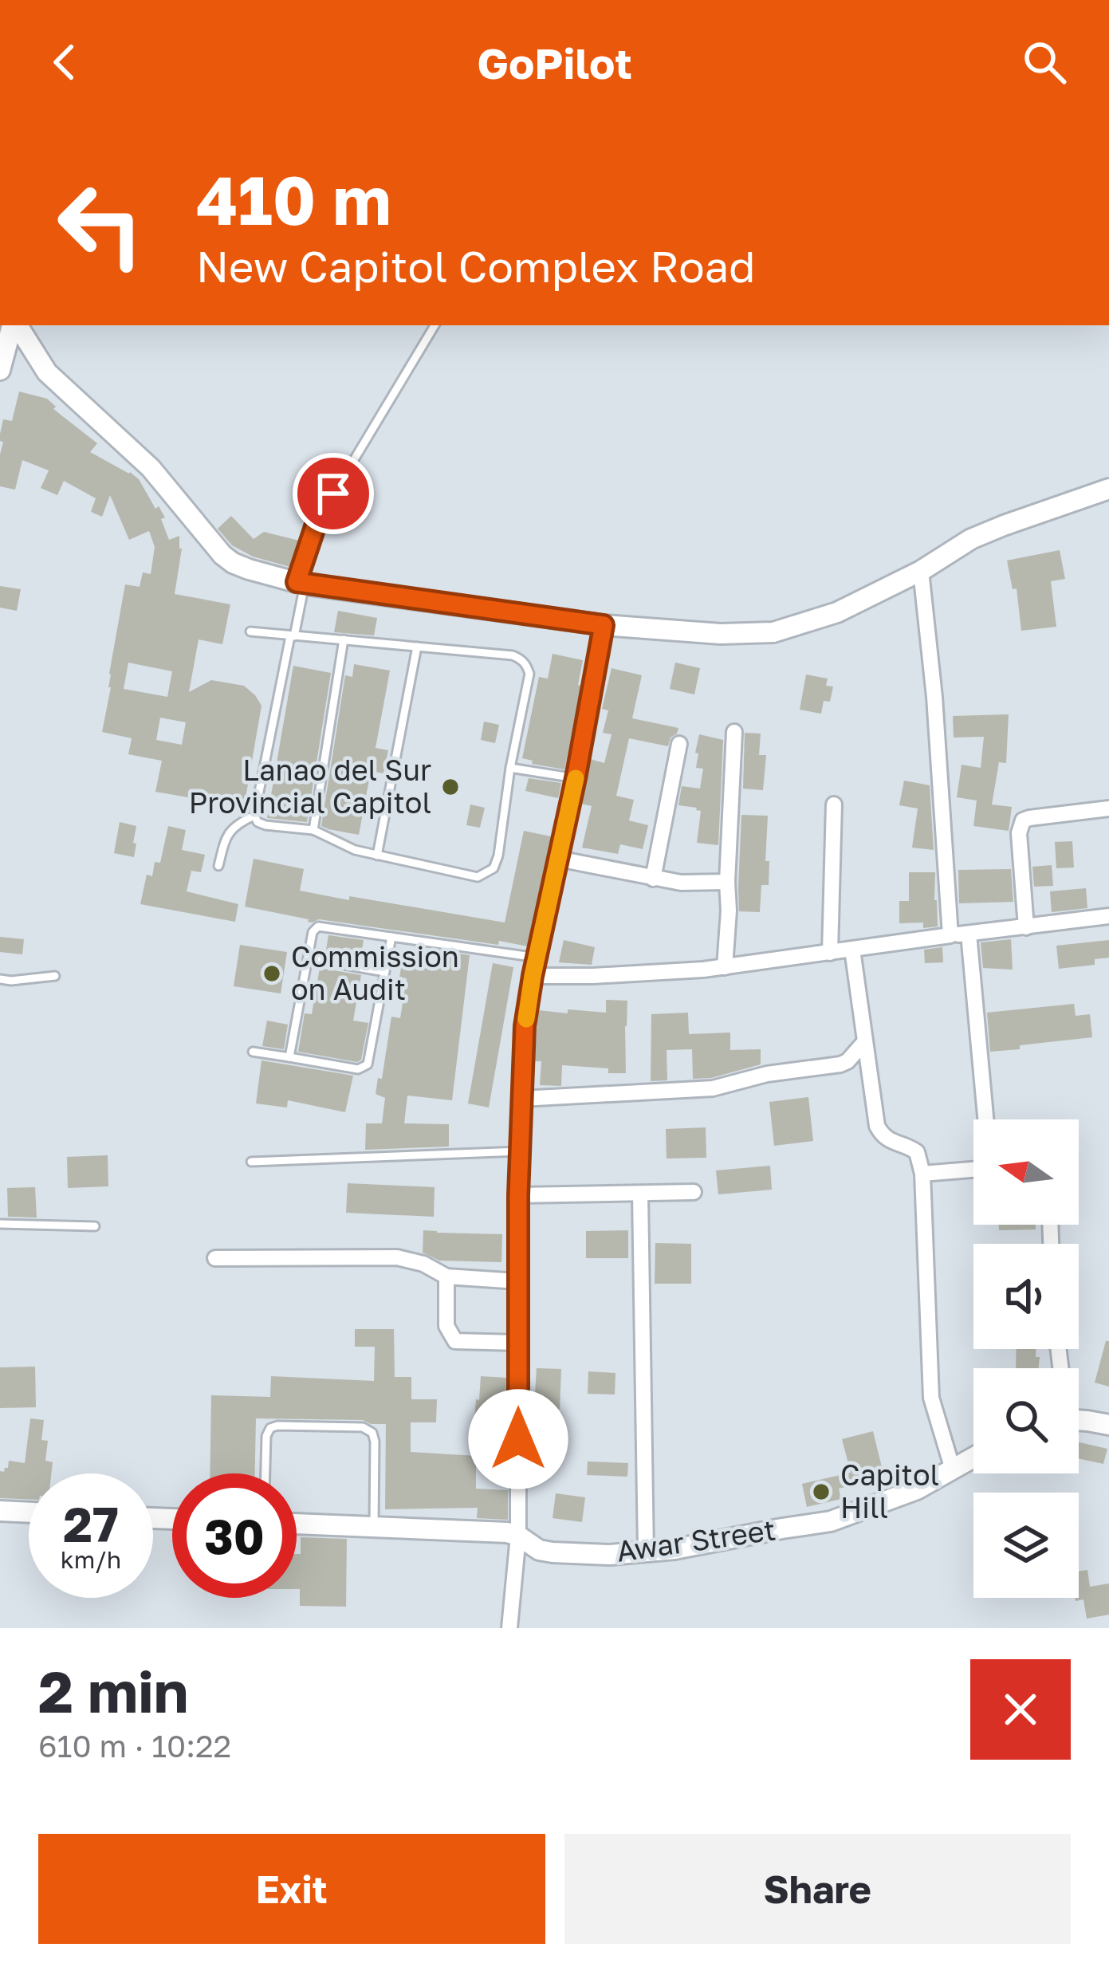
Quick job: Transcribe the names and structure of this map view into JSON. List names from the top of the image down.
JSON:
{
  "streets": {
    "main road": ["Awar Street"]
  },
  "places": ["Lanao del Sur Provincial Capitol", "Commission on Audit", "Capitol Hill"],
  "north": "left",
  "page": {
    "header": "GoPilot",
    "turn": ["410 m", "New Capitol Complex Road"],
    "speed": "27 km/h",
    "limit": "30",
    "heading": ["2 min", "610 m · 10:22"],
    "buttons": ["Exit", "Share"]
  }
}
